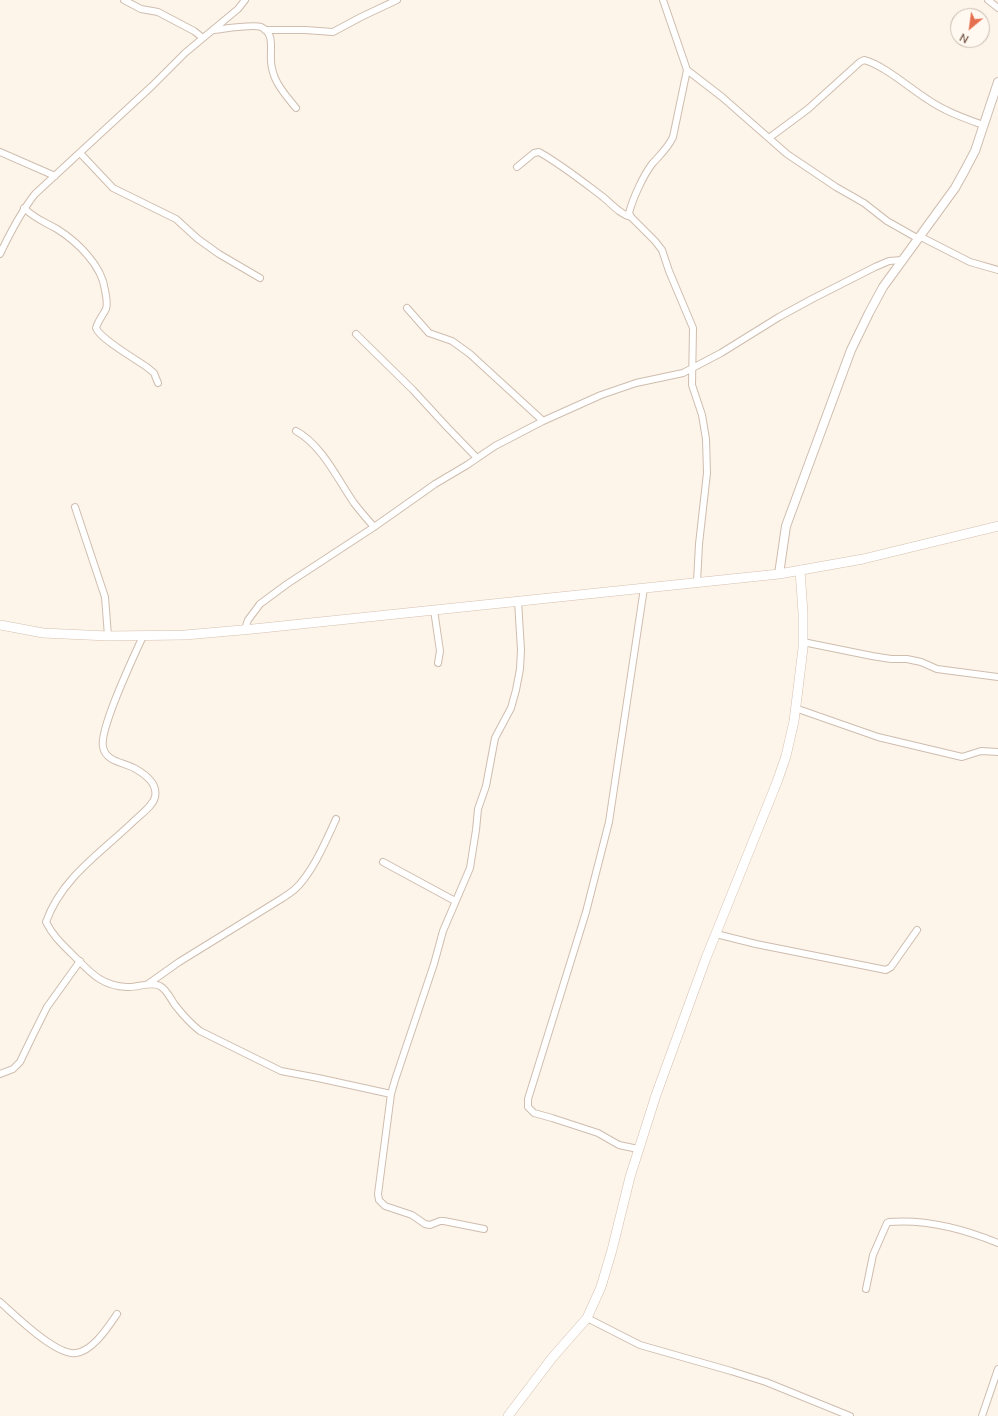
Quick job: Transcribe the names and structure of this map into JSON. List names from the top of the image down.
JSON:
{
  "north": "bottom left"
}
